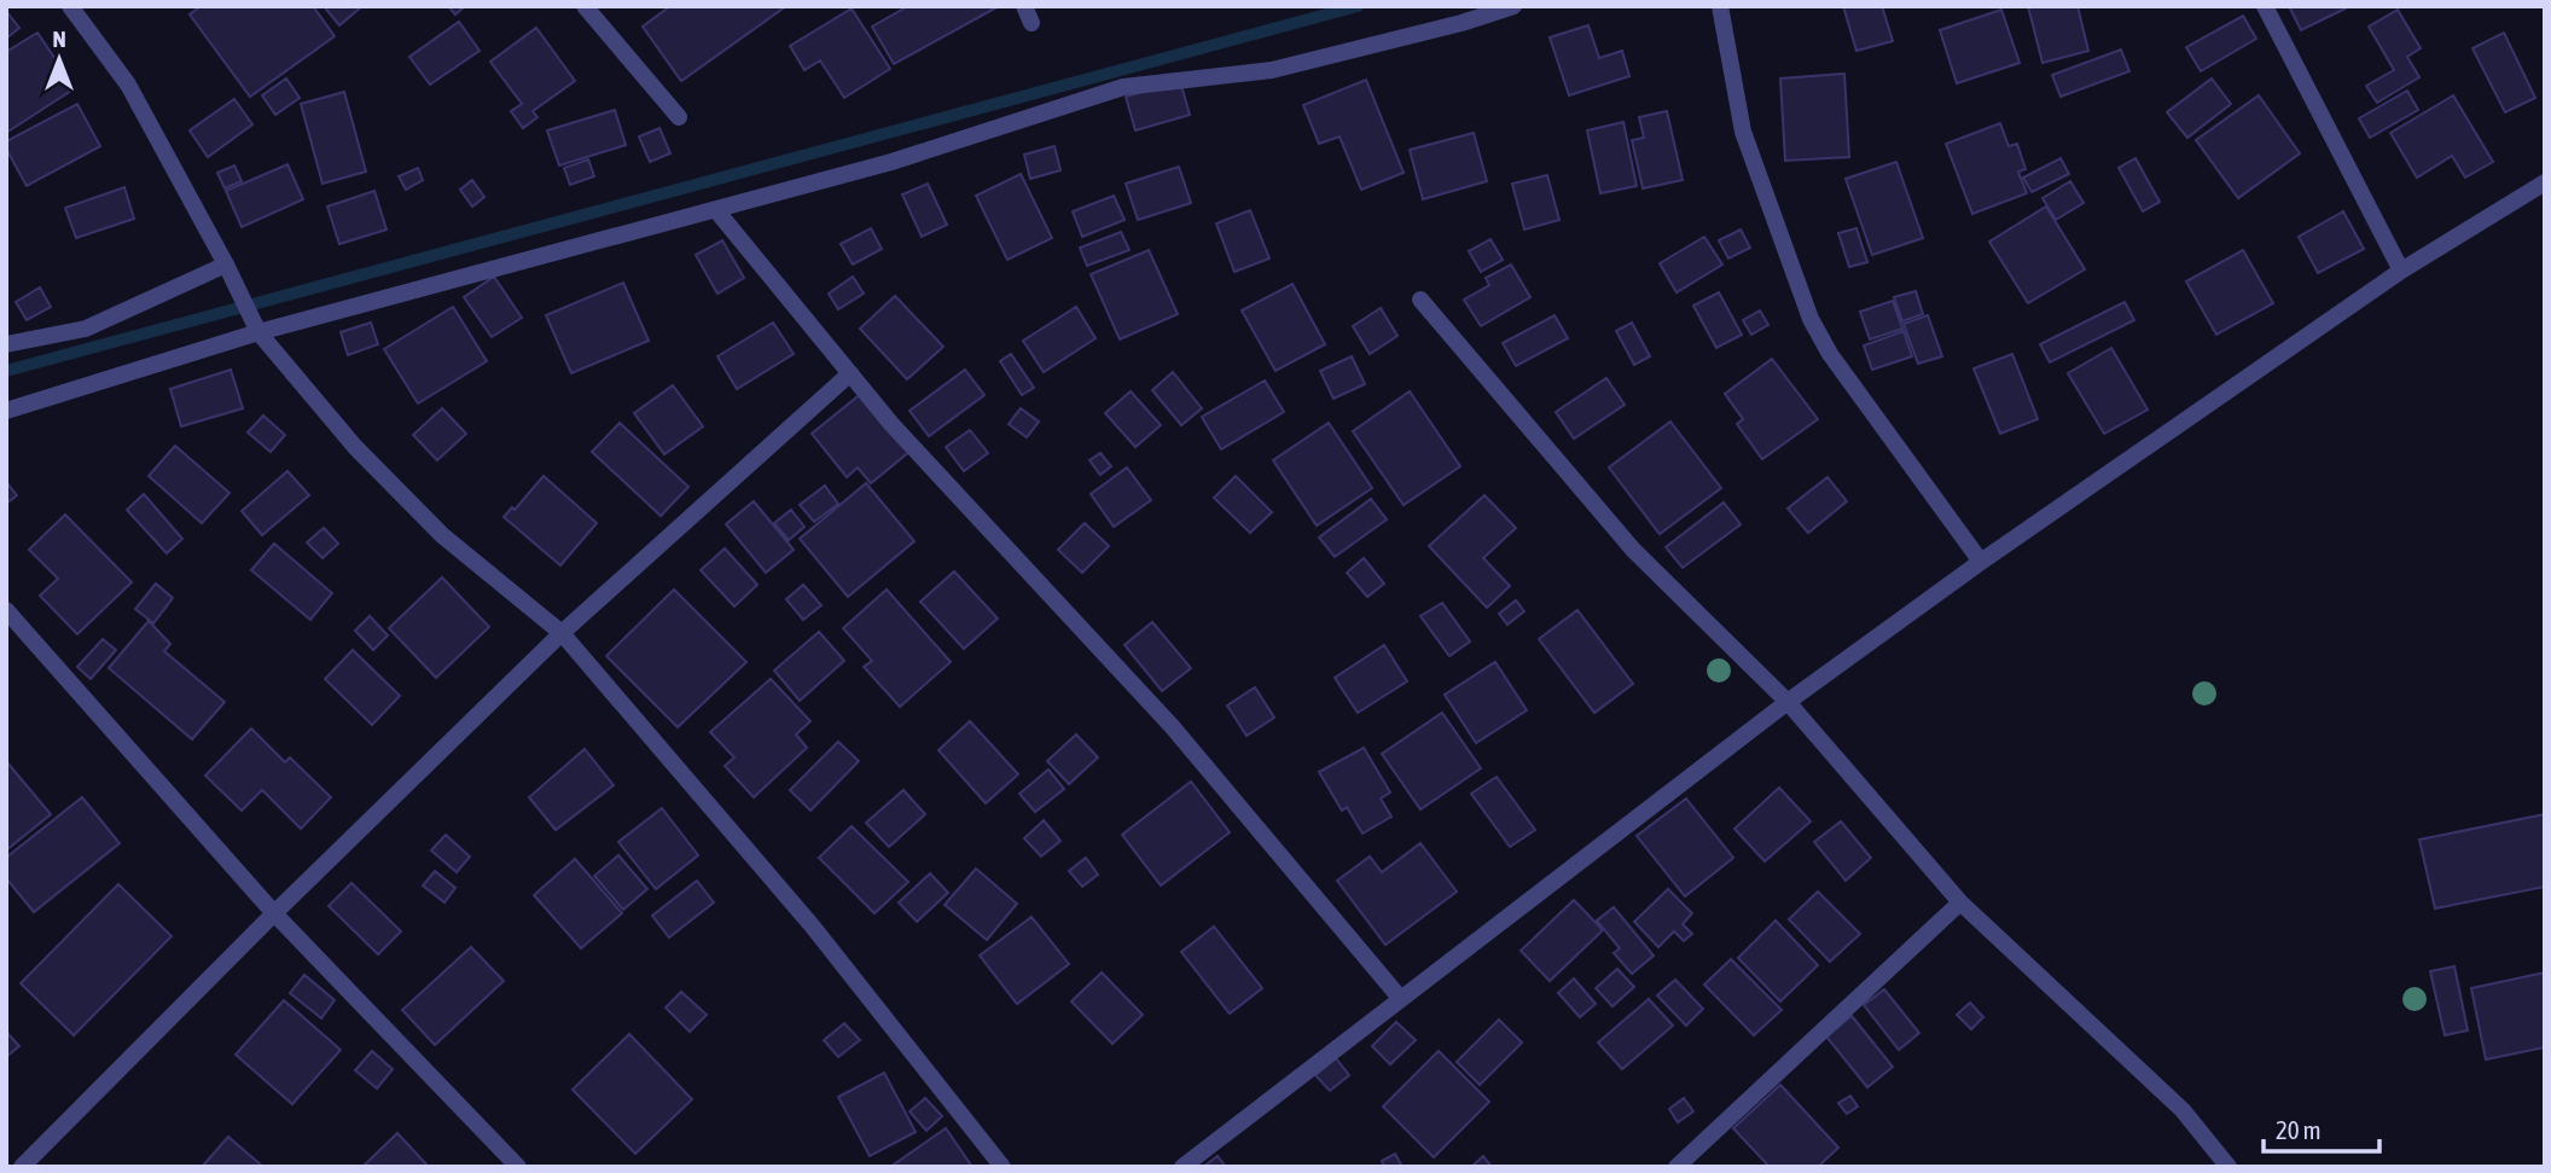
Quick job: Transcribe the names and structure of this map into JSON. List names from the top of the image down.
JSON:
{
  "scale_bar": "20 m",
  "north": "top"
}
